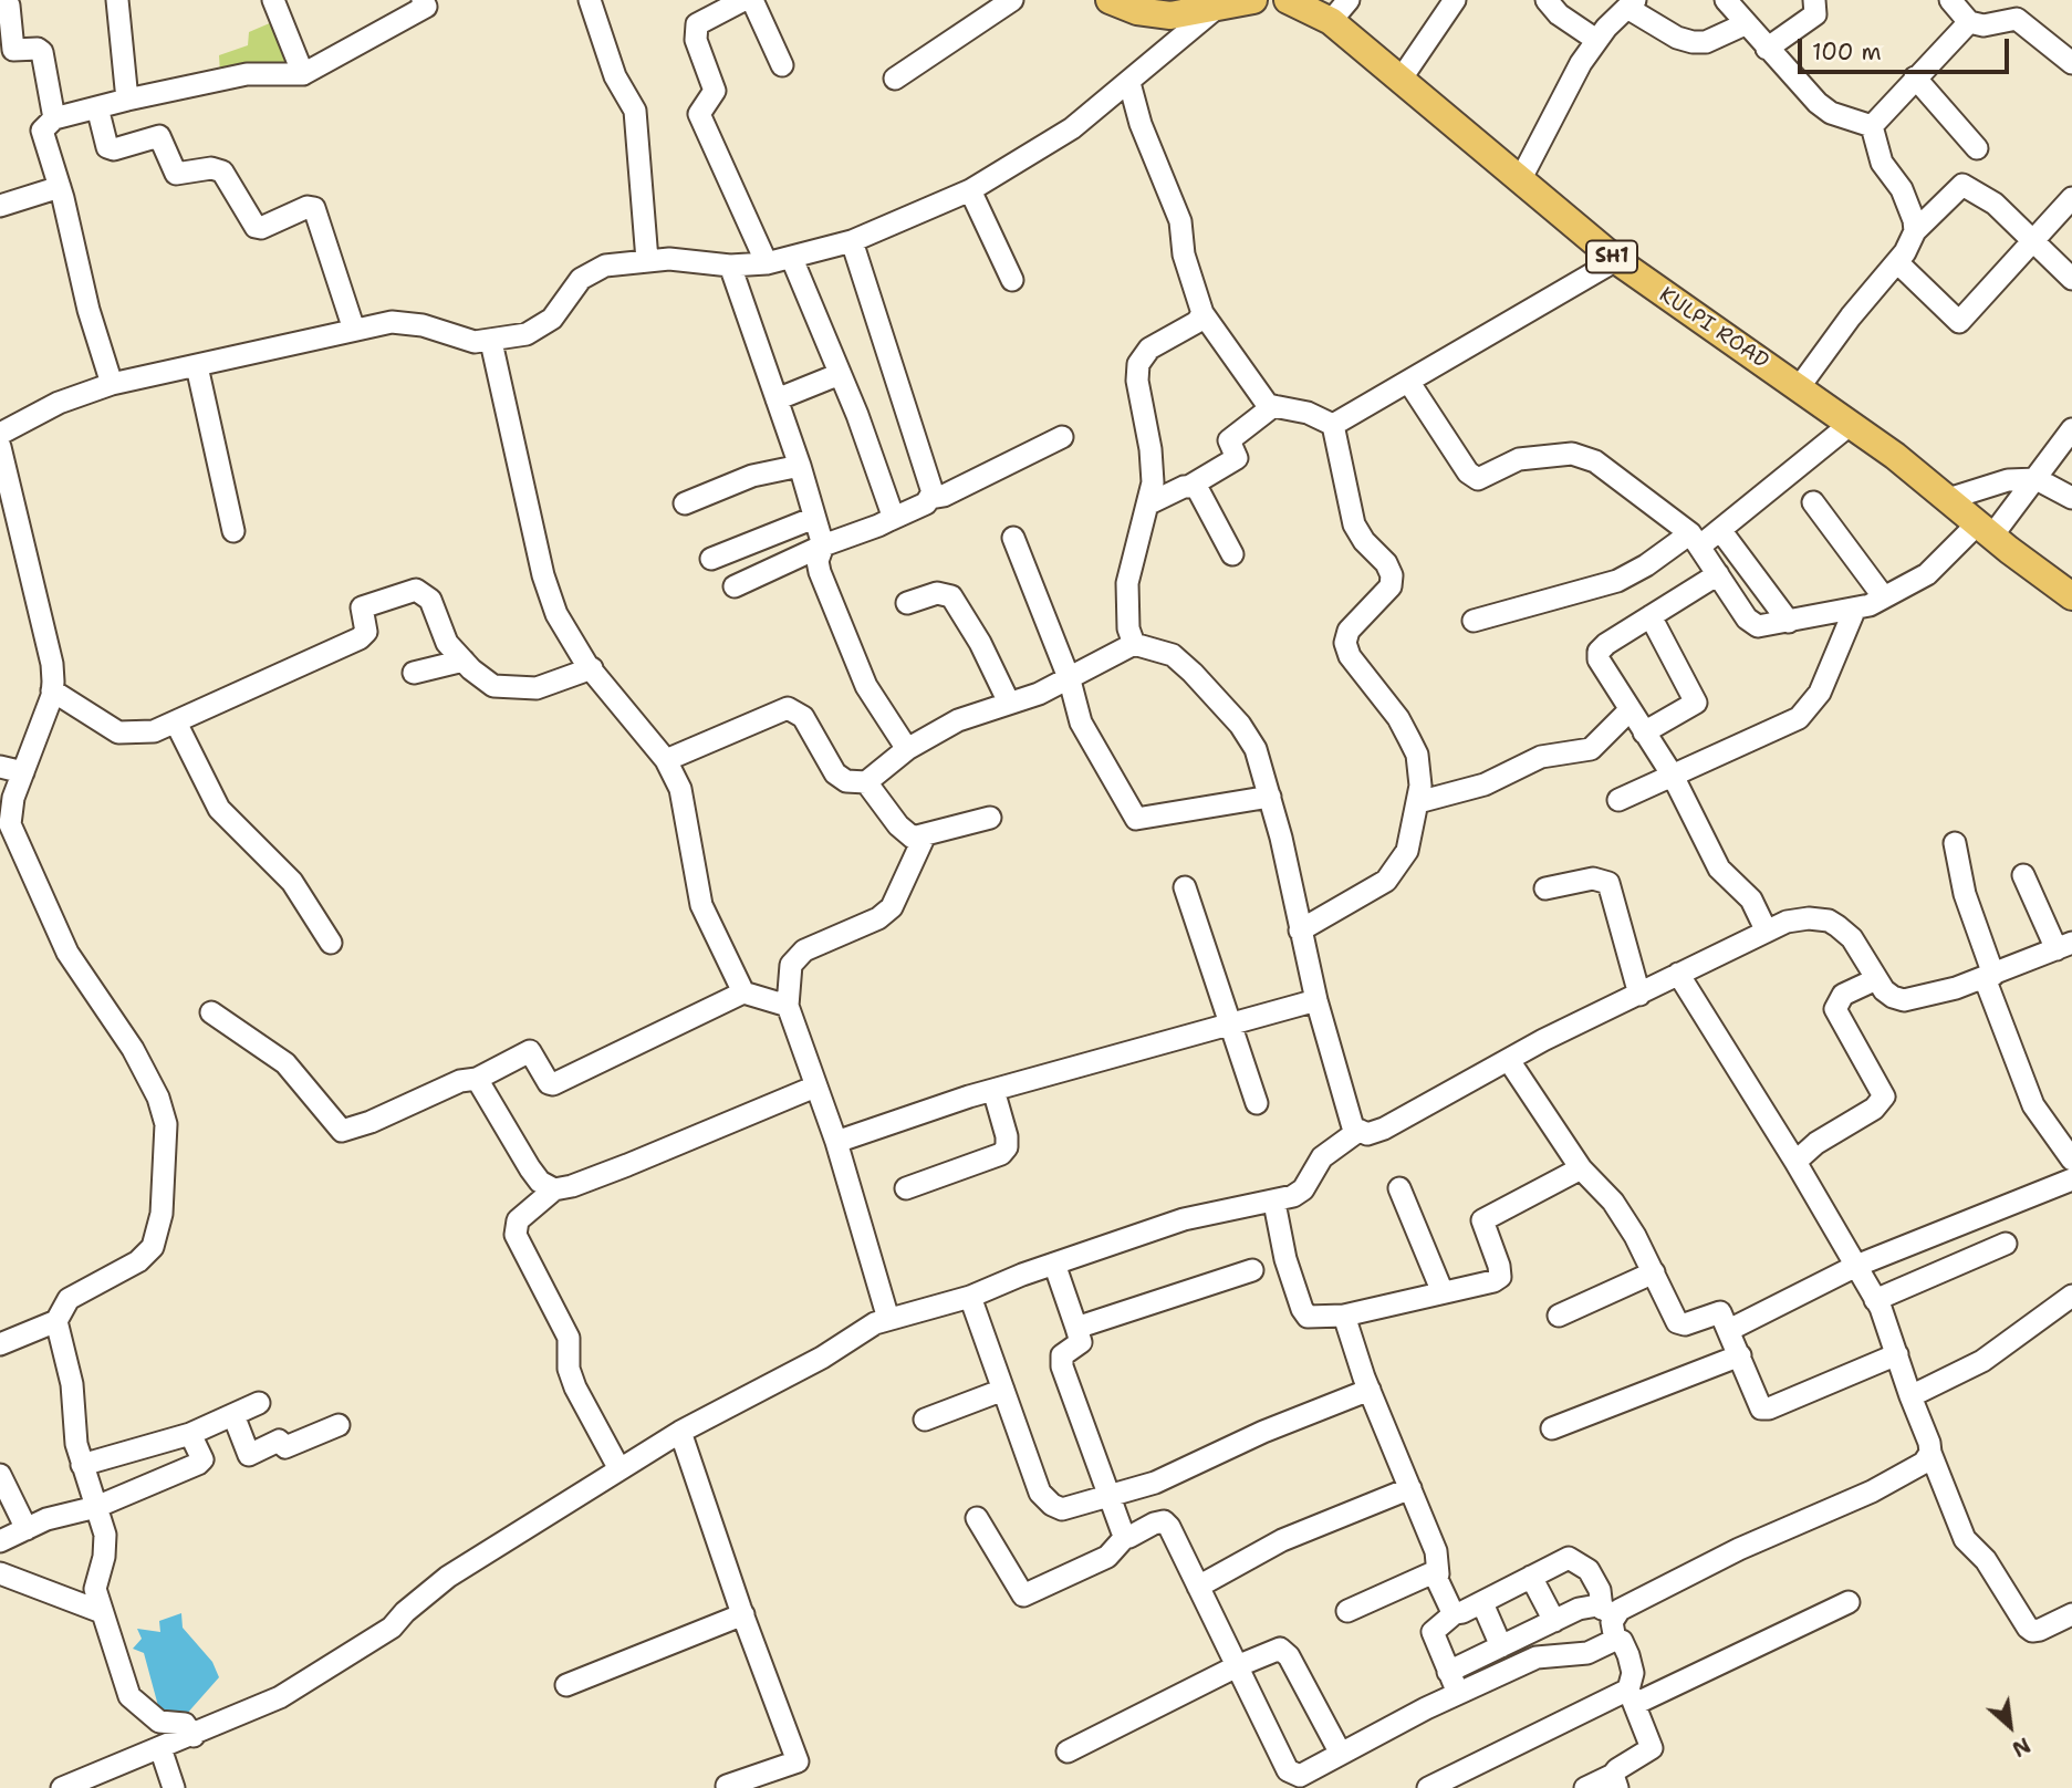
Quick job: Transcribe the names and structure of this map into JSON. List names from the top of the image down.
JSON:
{
  "streets": {
    "main road": ["SH1", "KULPI ROAD"]
  },
  "scale_bar": "100 m",
  "north": "bottom right"
}
